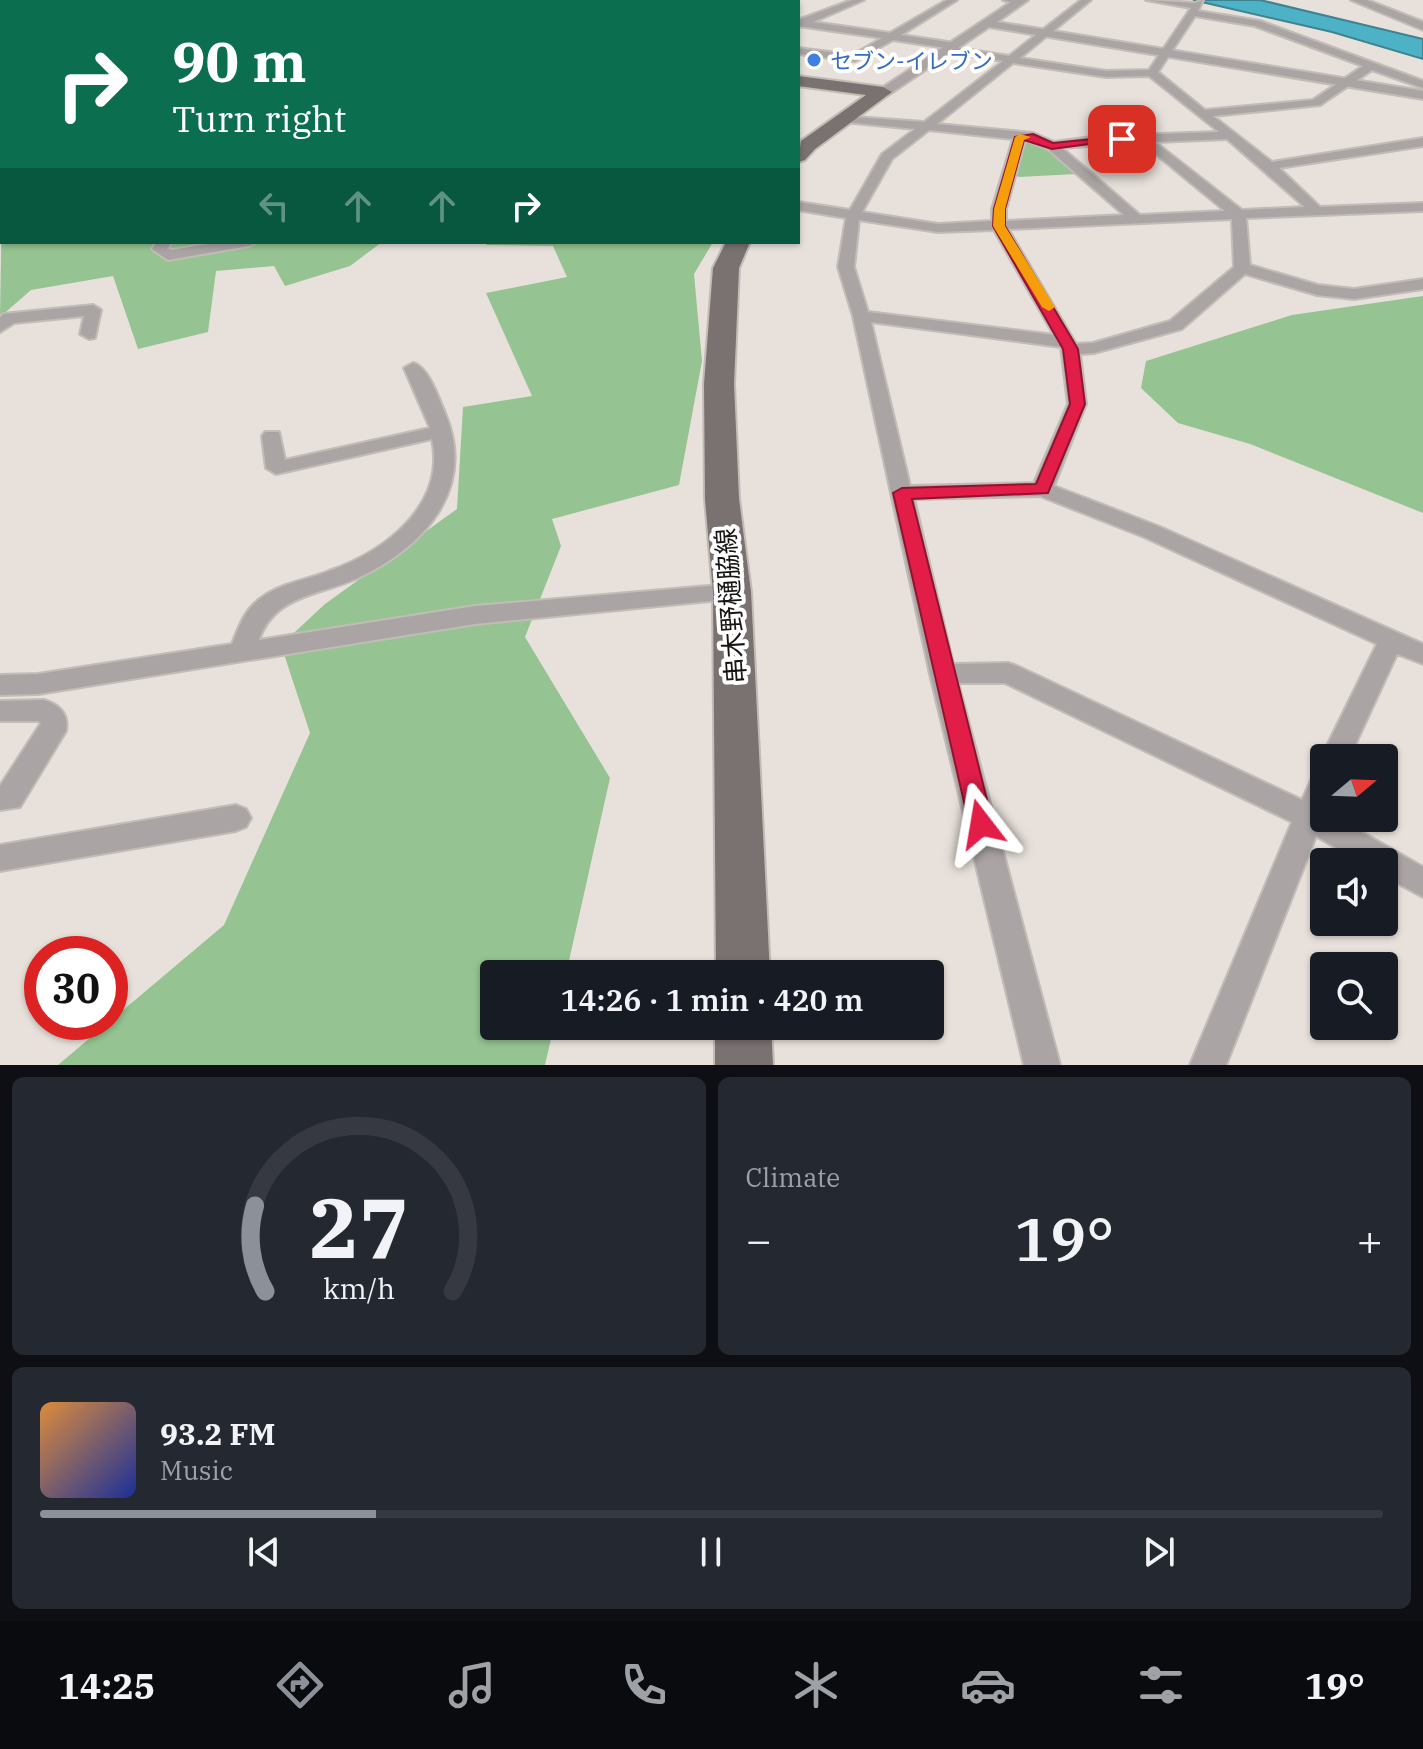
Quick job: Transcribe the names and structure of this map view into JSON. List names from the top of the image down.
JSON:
{
  "streets": {
    "main road": ["串木野樋脇線"]
  },
  "places": ["セブン-イレブン"],
  "north": "right",
  "page": {
    "turn": ["90 m", "Turn right"],
    "limit": "30",
    "trip": "14:26 · 1 min · 420 m",
    "tile": "Climate",
    "heat": ["−", "19°", "+"],
    "song": ["93.2 FM", "Music"],
    "tabs": ["14:25", "19°"],
    "gauge": ["27", "km/h"]
  }
}
